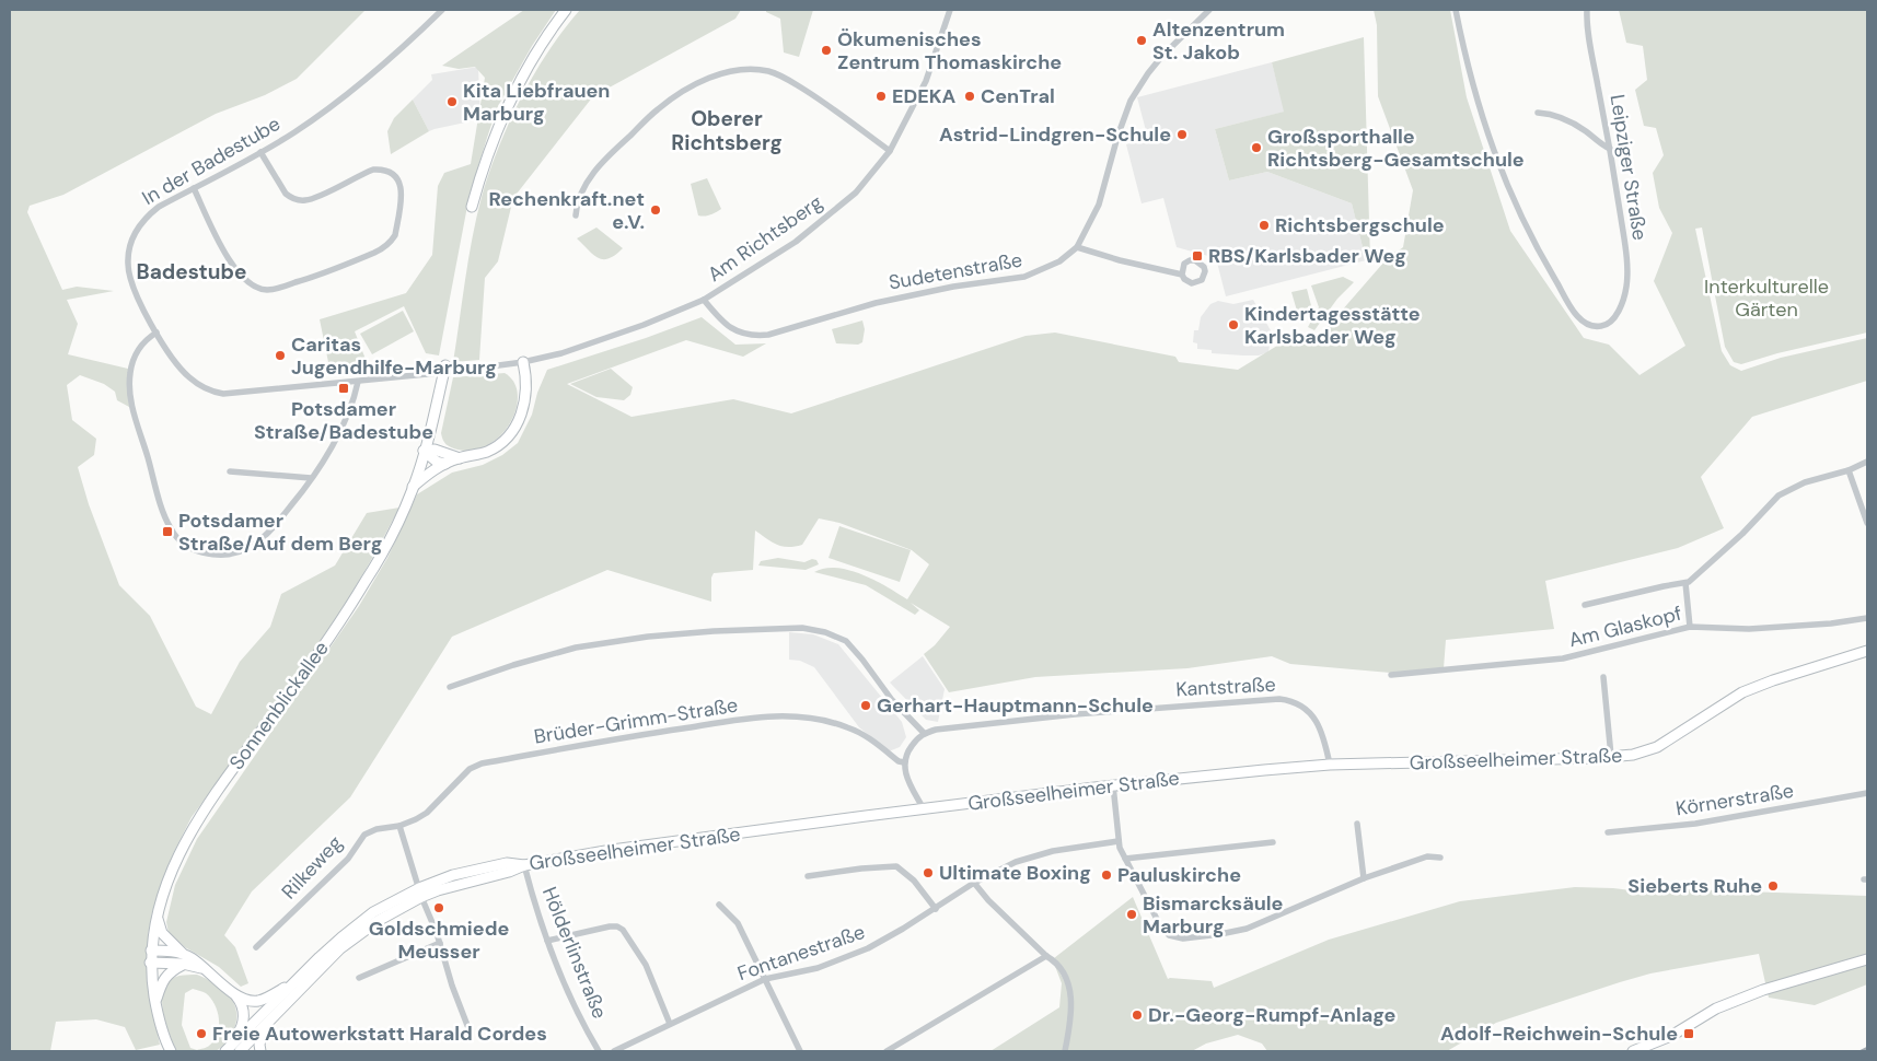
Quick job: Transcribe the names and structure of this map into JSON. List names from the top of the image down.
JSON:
{
  "streets": {
    "main road": ["Sonnenblickallee", "Großseelheimer Straße"],
    "street": [
      "In der Badestube",
      "Leipziger Straße",
      "Am Richtsberg",
      "Sudetenstraße",
      "Am Glaskopf",
      "Kantstraße",
      "Brüder-Grimm-Straße",
      "Körnerstraße",
      "Rilkeweg",
      "Hölderlinstraße",
      "Fontanestraße"
    ]
  },
  "crossings": [
    ["In der Badestube", "Am Richtsberg"],
    ["Am Richtsberg", "Sudetenstraße"],
    ["Kantstraße", "Großseelheimer Straße"],
    ["Brüder-Grimm-Straße", "Rilkeweg"],
    ["Großseelheimer Straße", "Hölderlinstraße"]
  ],
  "districts": ["Oberer Richtsberg", "Badestube"],
  "parks": ["Interkulturelle Gärten"],
  "places": {
    "other": [
      "Altenzentrum St. Jakob",
      "Ökumenisches Zentrum Thomaskirche",
      "EDEKA",
      "CenTral",
      "Kita Liebfrauen Marburg",
      "Astrid-Lindgren-Schule",
      "Großsporthalle Richtsberg-Gesamtschule",
      "Rechenkraft.net e.V.",
      "Richtsbergschule",
      "Kindertagesstätte Karlsbader Weg",
      "Caritas Jugendhilfe-Marburg",
      "Gerhart-Hauptmann-Schule",
      "Ultimate Boxing",
      "Pauluskirche",
      "Sieberts Ruhe",
      "Goldschmiede Meusser",
      "Bismarcksäule Marburg",
      "Dr.-Georg-Rumpf-Anlage",
      "Freie Autowerkstatt Harald Cordes"
    ],
    "transit": [
      "RBS/Karlsbader Weg",
      "Potsdamer Straße/Badestube",
      "Potsdamer Straße/Auf dem Berg",
      "Adolf-Reichwein-Schule"
    ]
  }
}
